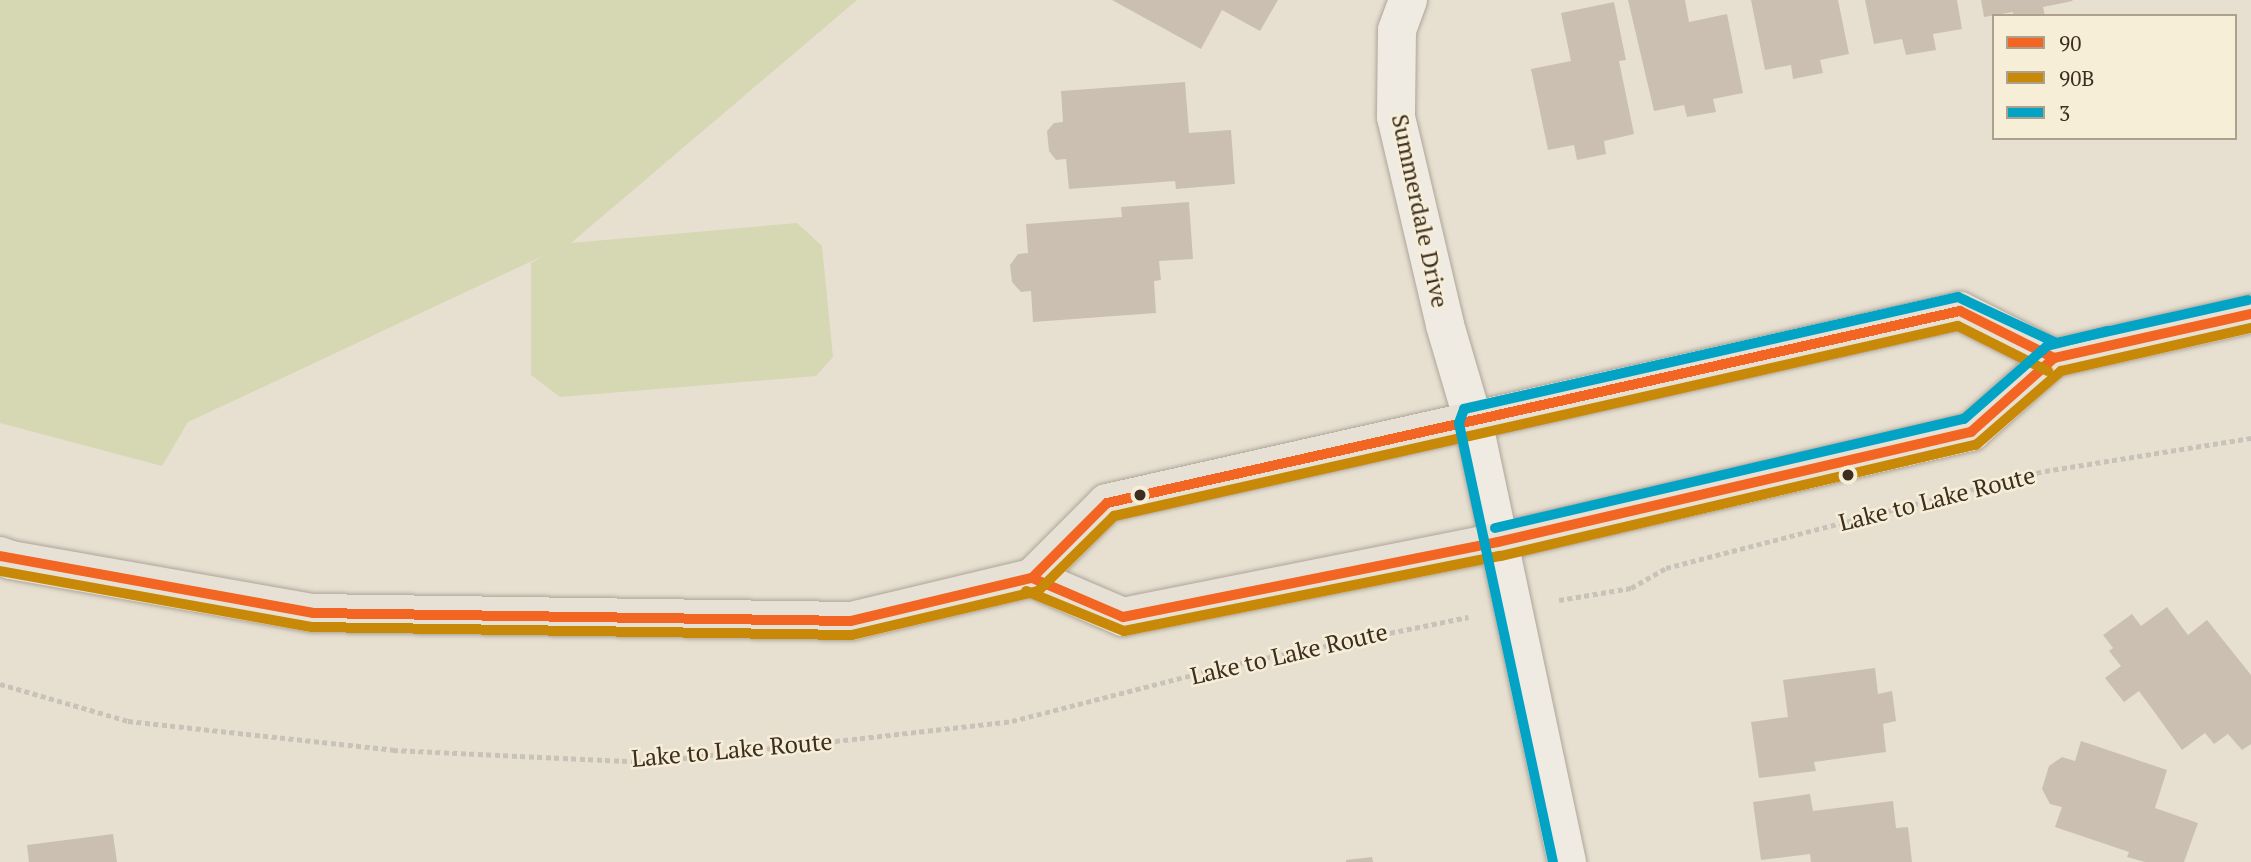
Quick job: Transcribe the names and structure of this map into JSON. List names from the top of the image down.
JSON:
{
  "streets": {
    "street": ["Summerdale Drive"],
    "path": ["Lake to Lake Route"]
  },
  "lines": ["transit line 3", "transit line 90", "transit line 90B"],
  "legend": ["90", "90B", "3"]
}
